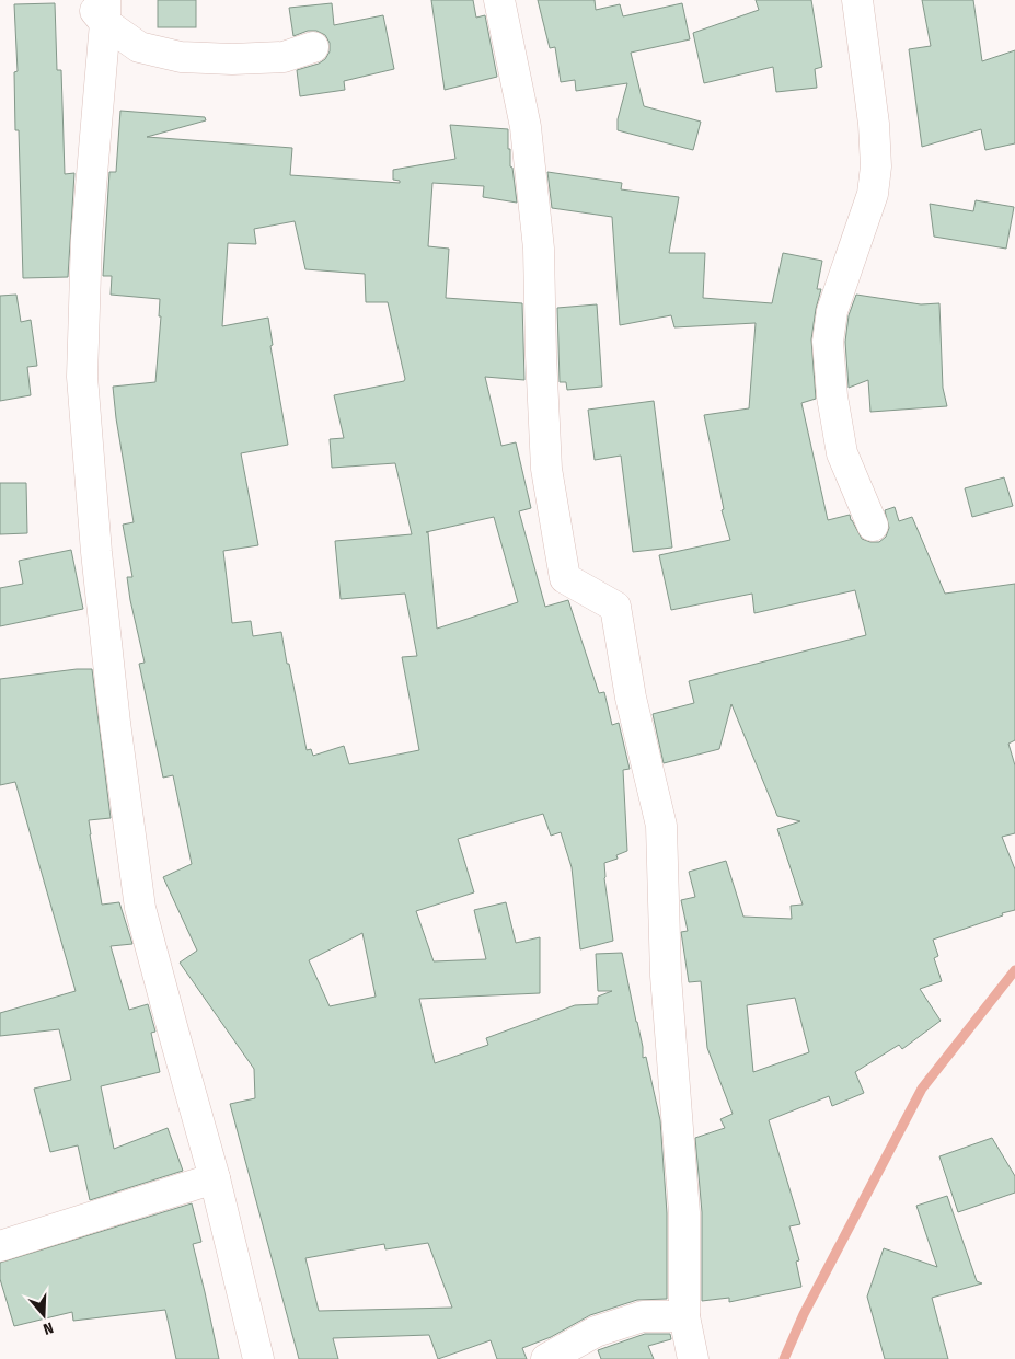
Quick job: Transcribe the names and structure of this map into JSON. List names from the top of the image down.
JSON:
{
  "north": "bottom"
}
